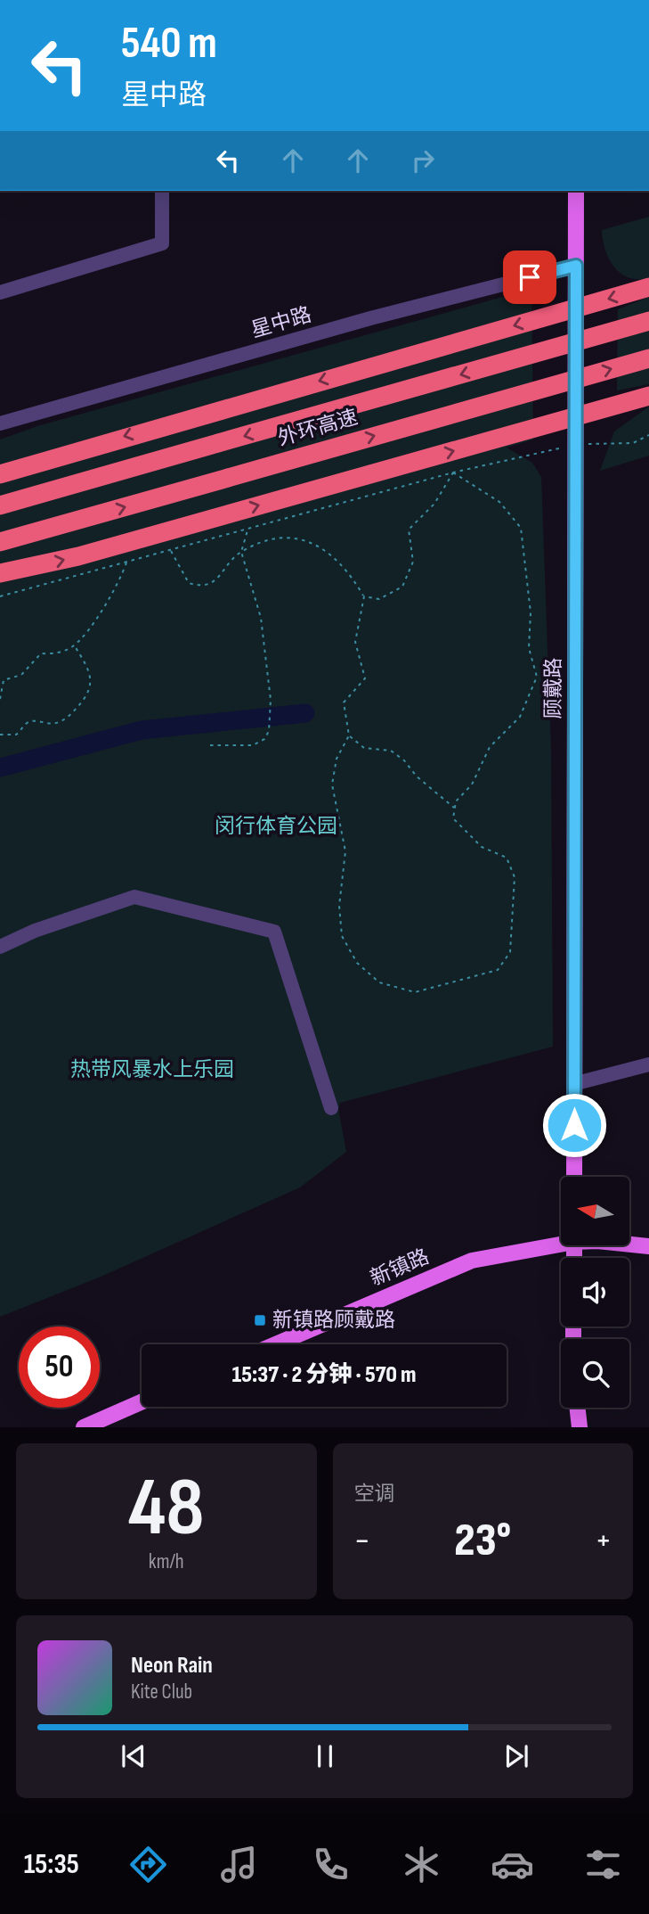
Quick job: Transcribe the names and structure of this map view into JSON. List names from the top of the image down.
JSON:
{
  "streets": {
    "highway": ["外环高速"],
    "main road": ["顾戴路", "新镇路"],
    "street": ["星中路"]
  },
  "crossings": [
    ["星中路", "顾戴路"]
  ],
  "parks": ["闵行体育公园", "热带风暴水上乐园"],
  "places": {
    "transit": ["新镇路顾戴路"]
  },
  "north": "left",
  "page": {
    "turn": ["540 m", "星中路"],
    "limit": "50",
    "trip": "15:37 · 2 分钟 · 570 m",
    "tile": [
      ["48", "km/h"],
      "空调"
    ],
    "heat": ["−", "23°", "+"],
    "song": ["Neon Rain", "Kite Club"],
    "tabs": "15:35"
  }
}
